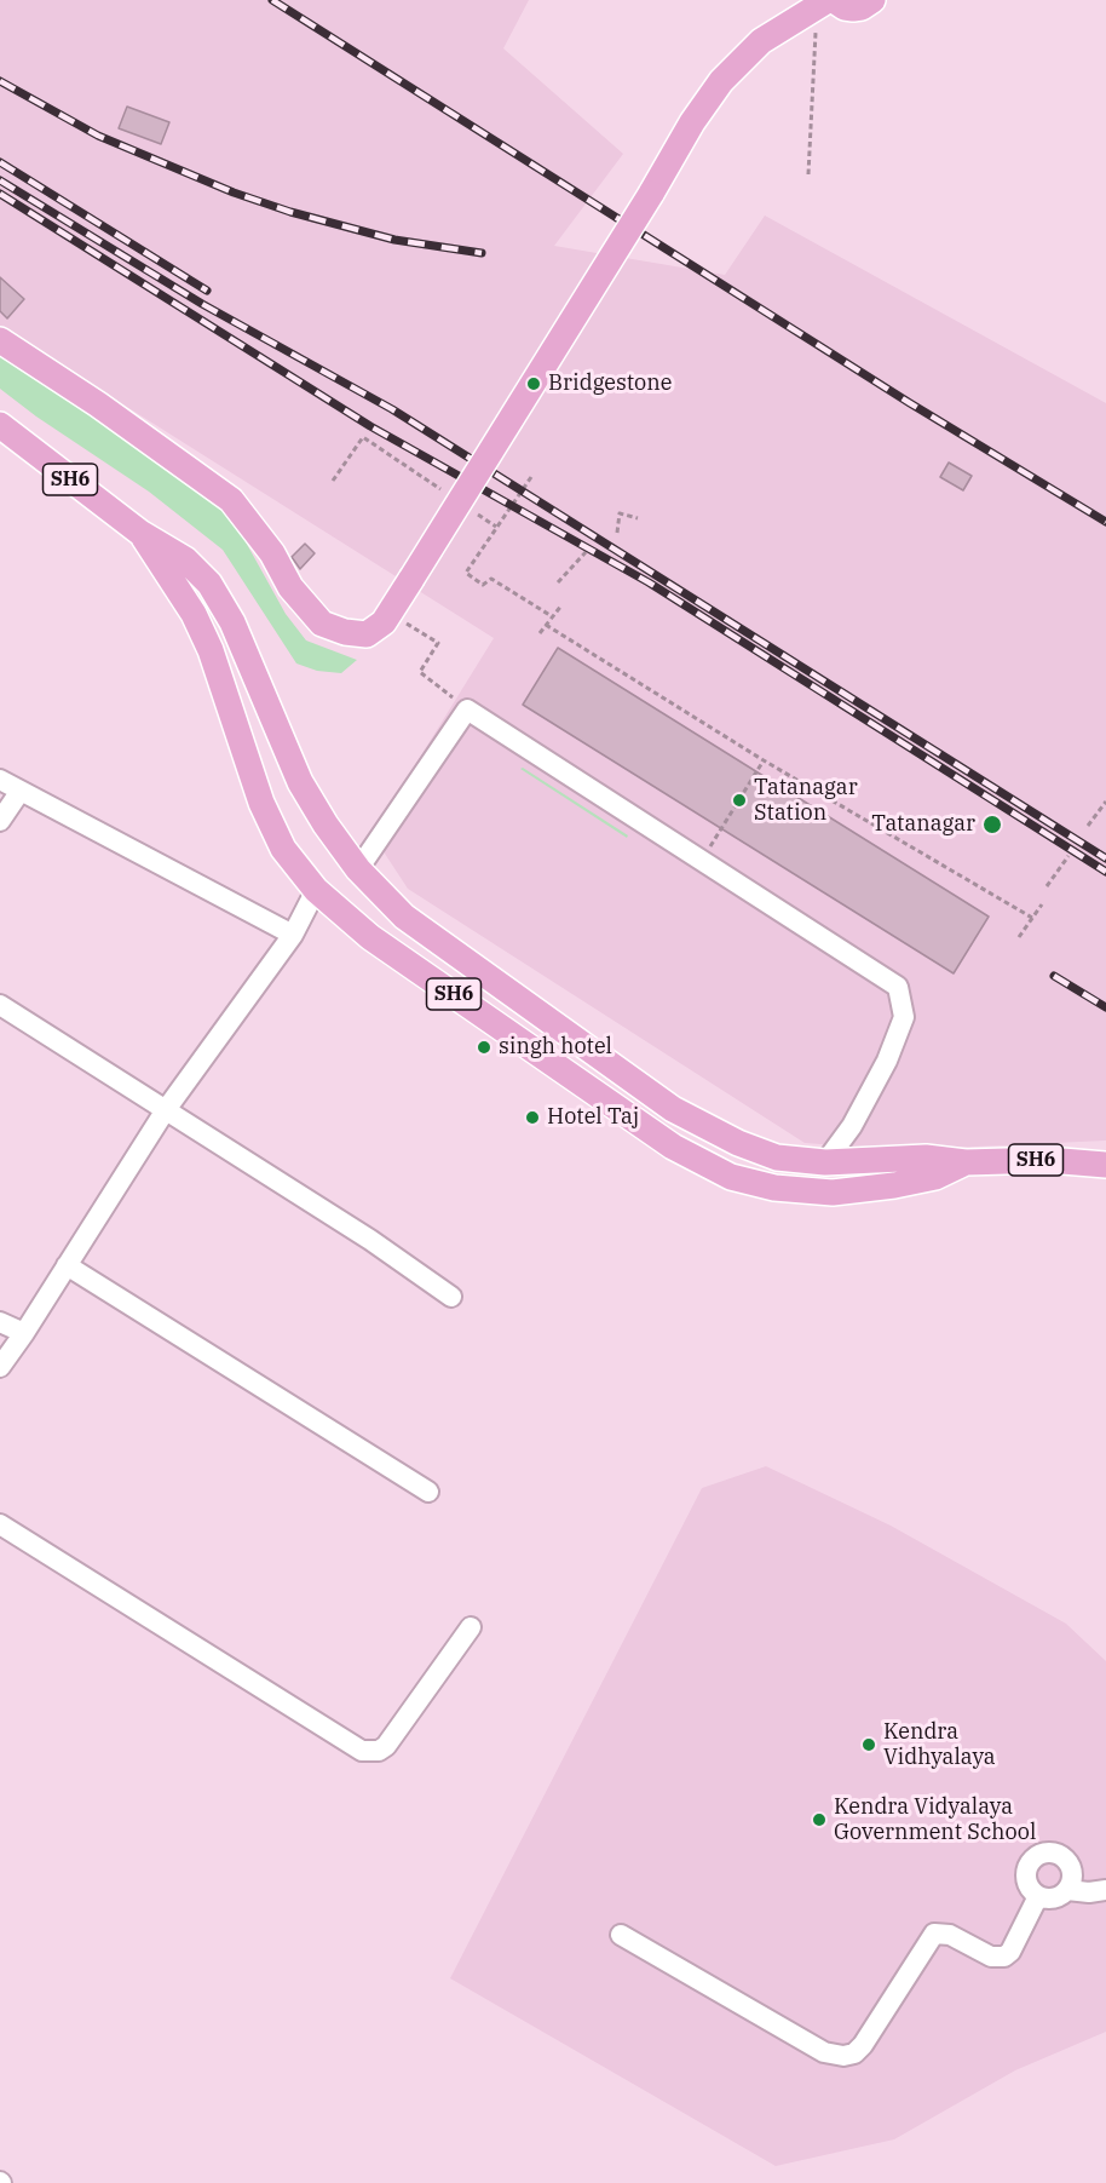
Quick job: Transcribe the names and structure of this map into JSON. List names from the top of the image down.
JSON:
{
  "streets": {
    "main road": ["SH6"]
  },
  "places": [
    "Bridgestone",
    "Tatanagar Station",
    "Tatanagar",
    "singh hotel",
    "Hotel Taj",
    "Kendra Vidhyalaya",
    "Kendra Vidyalaya Government School"
  ]
}
